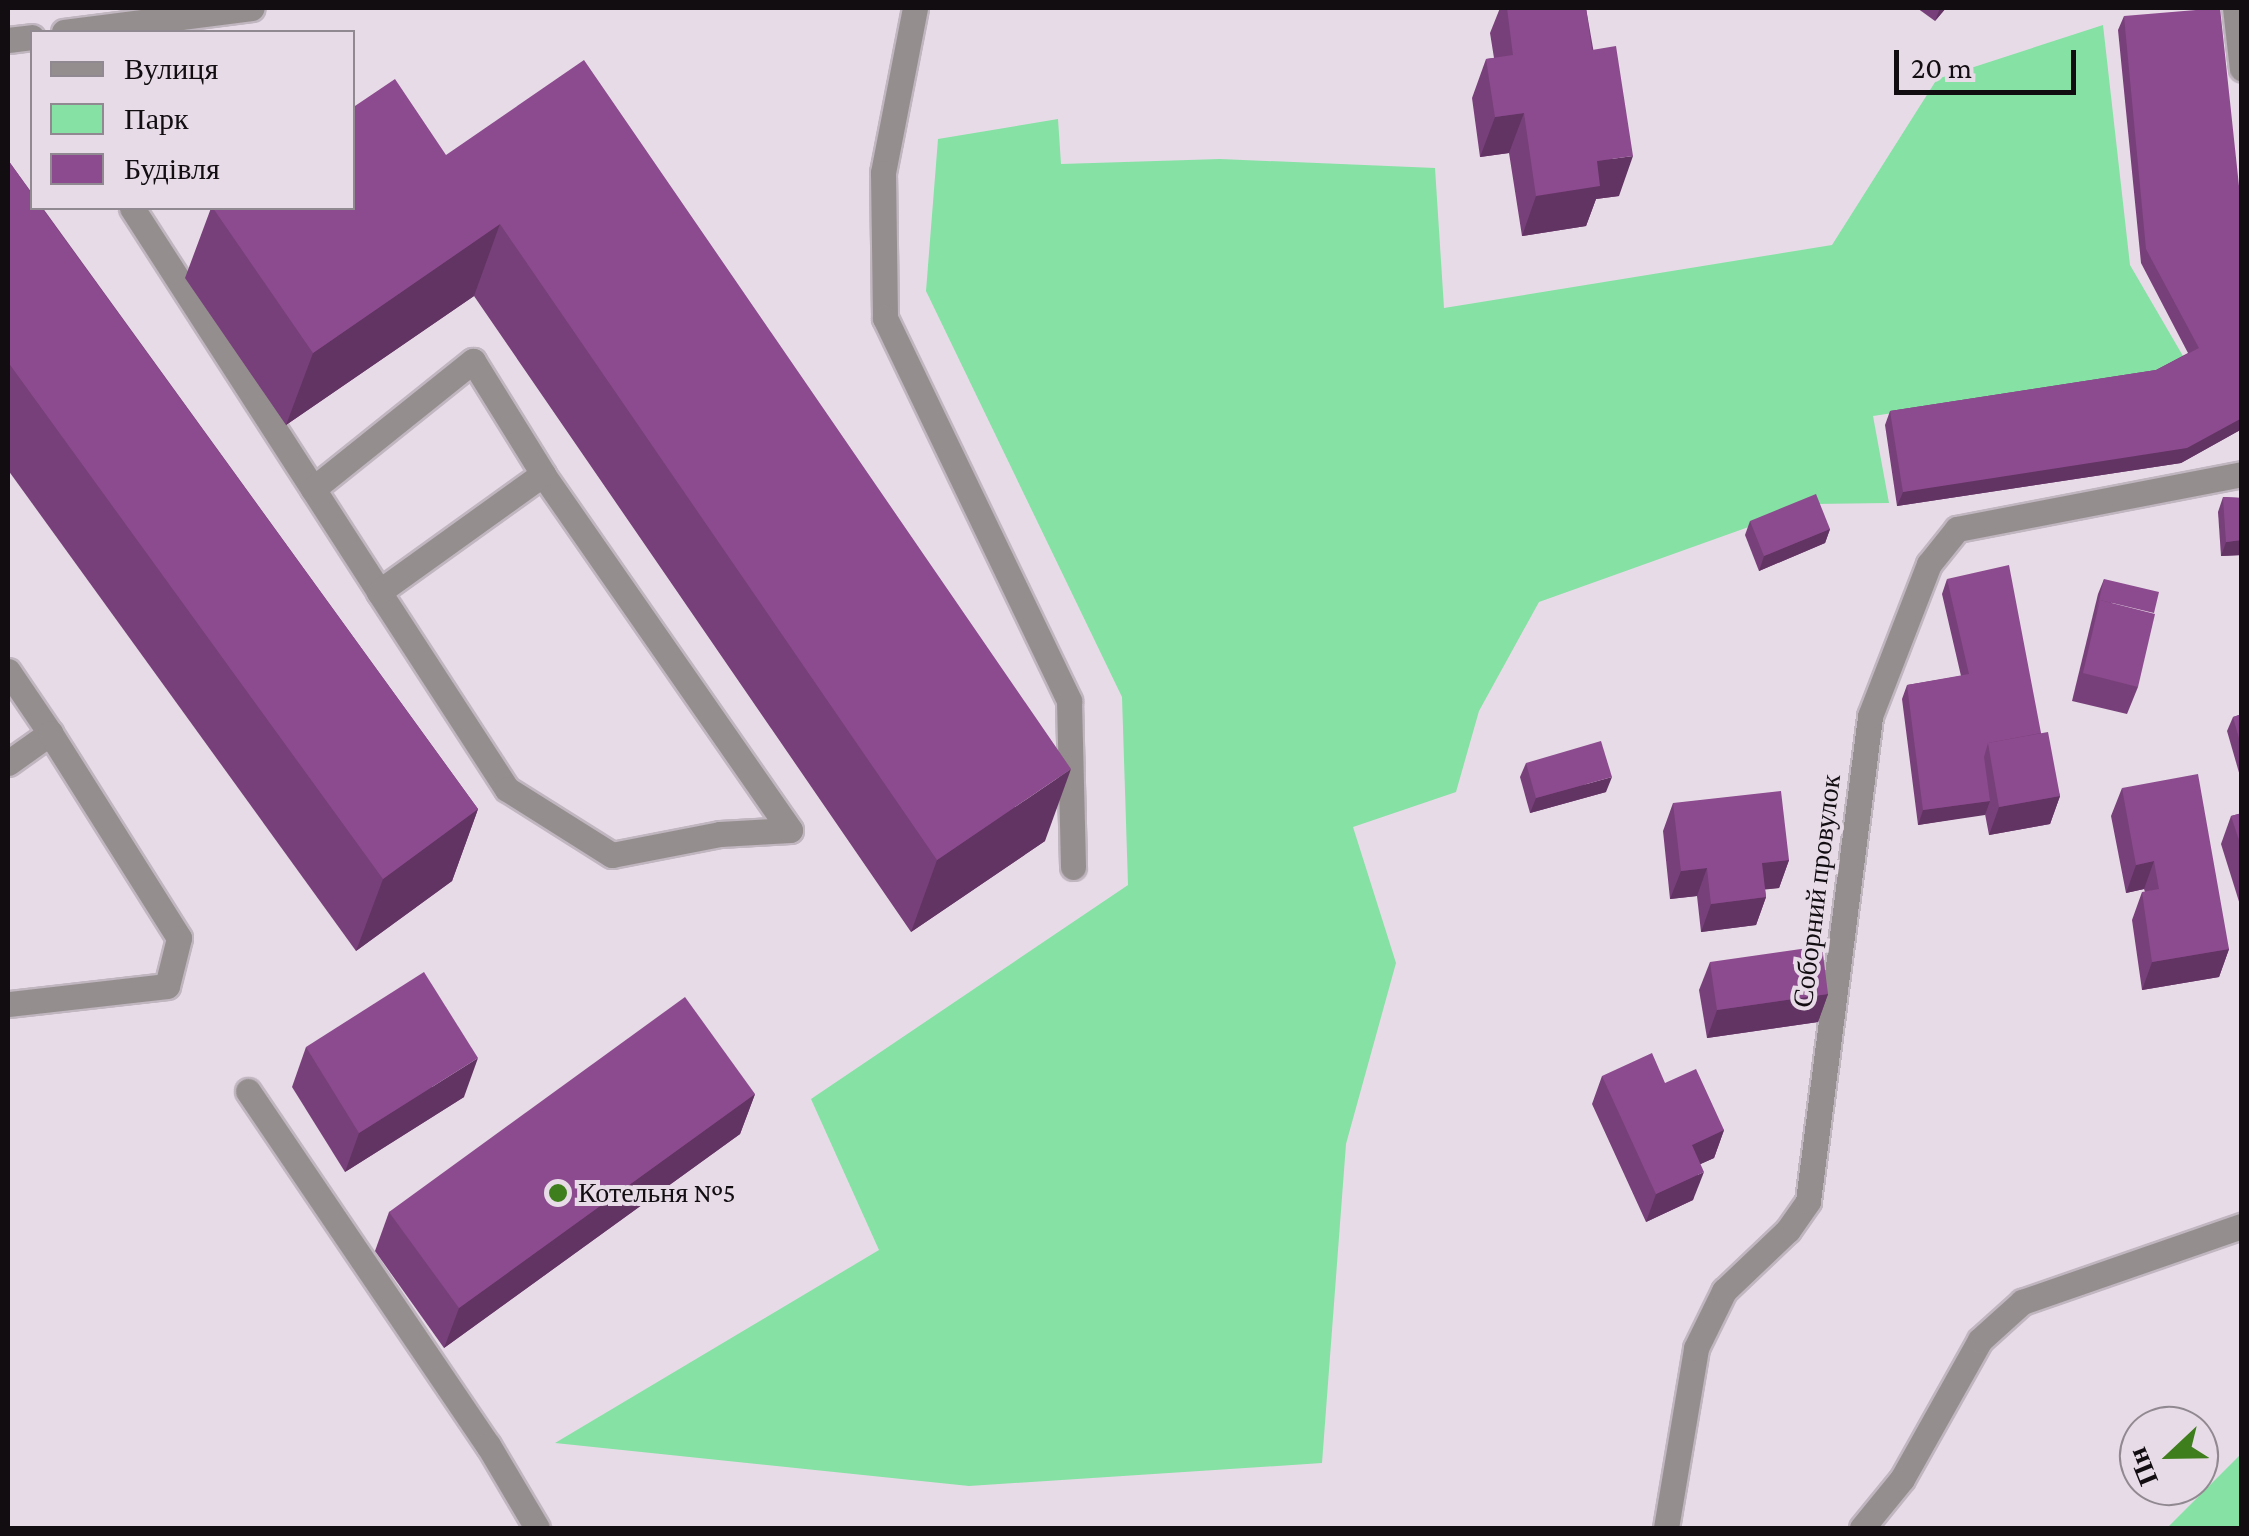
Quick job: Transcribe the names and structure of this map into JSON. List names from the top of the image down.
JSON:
{
  "streets": {
    "street": ["Соборний провулок"]
  },
  "places": ["Котельня №5"],
  "legend": ["Вулиця", "Парк", "Будівля"],
  "scale_bar": "20 m",
  "north": "left"
}
